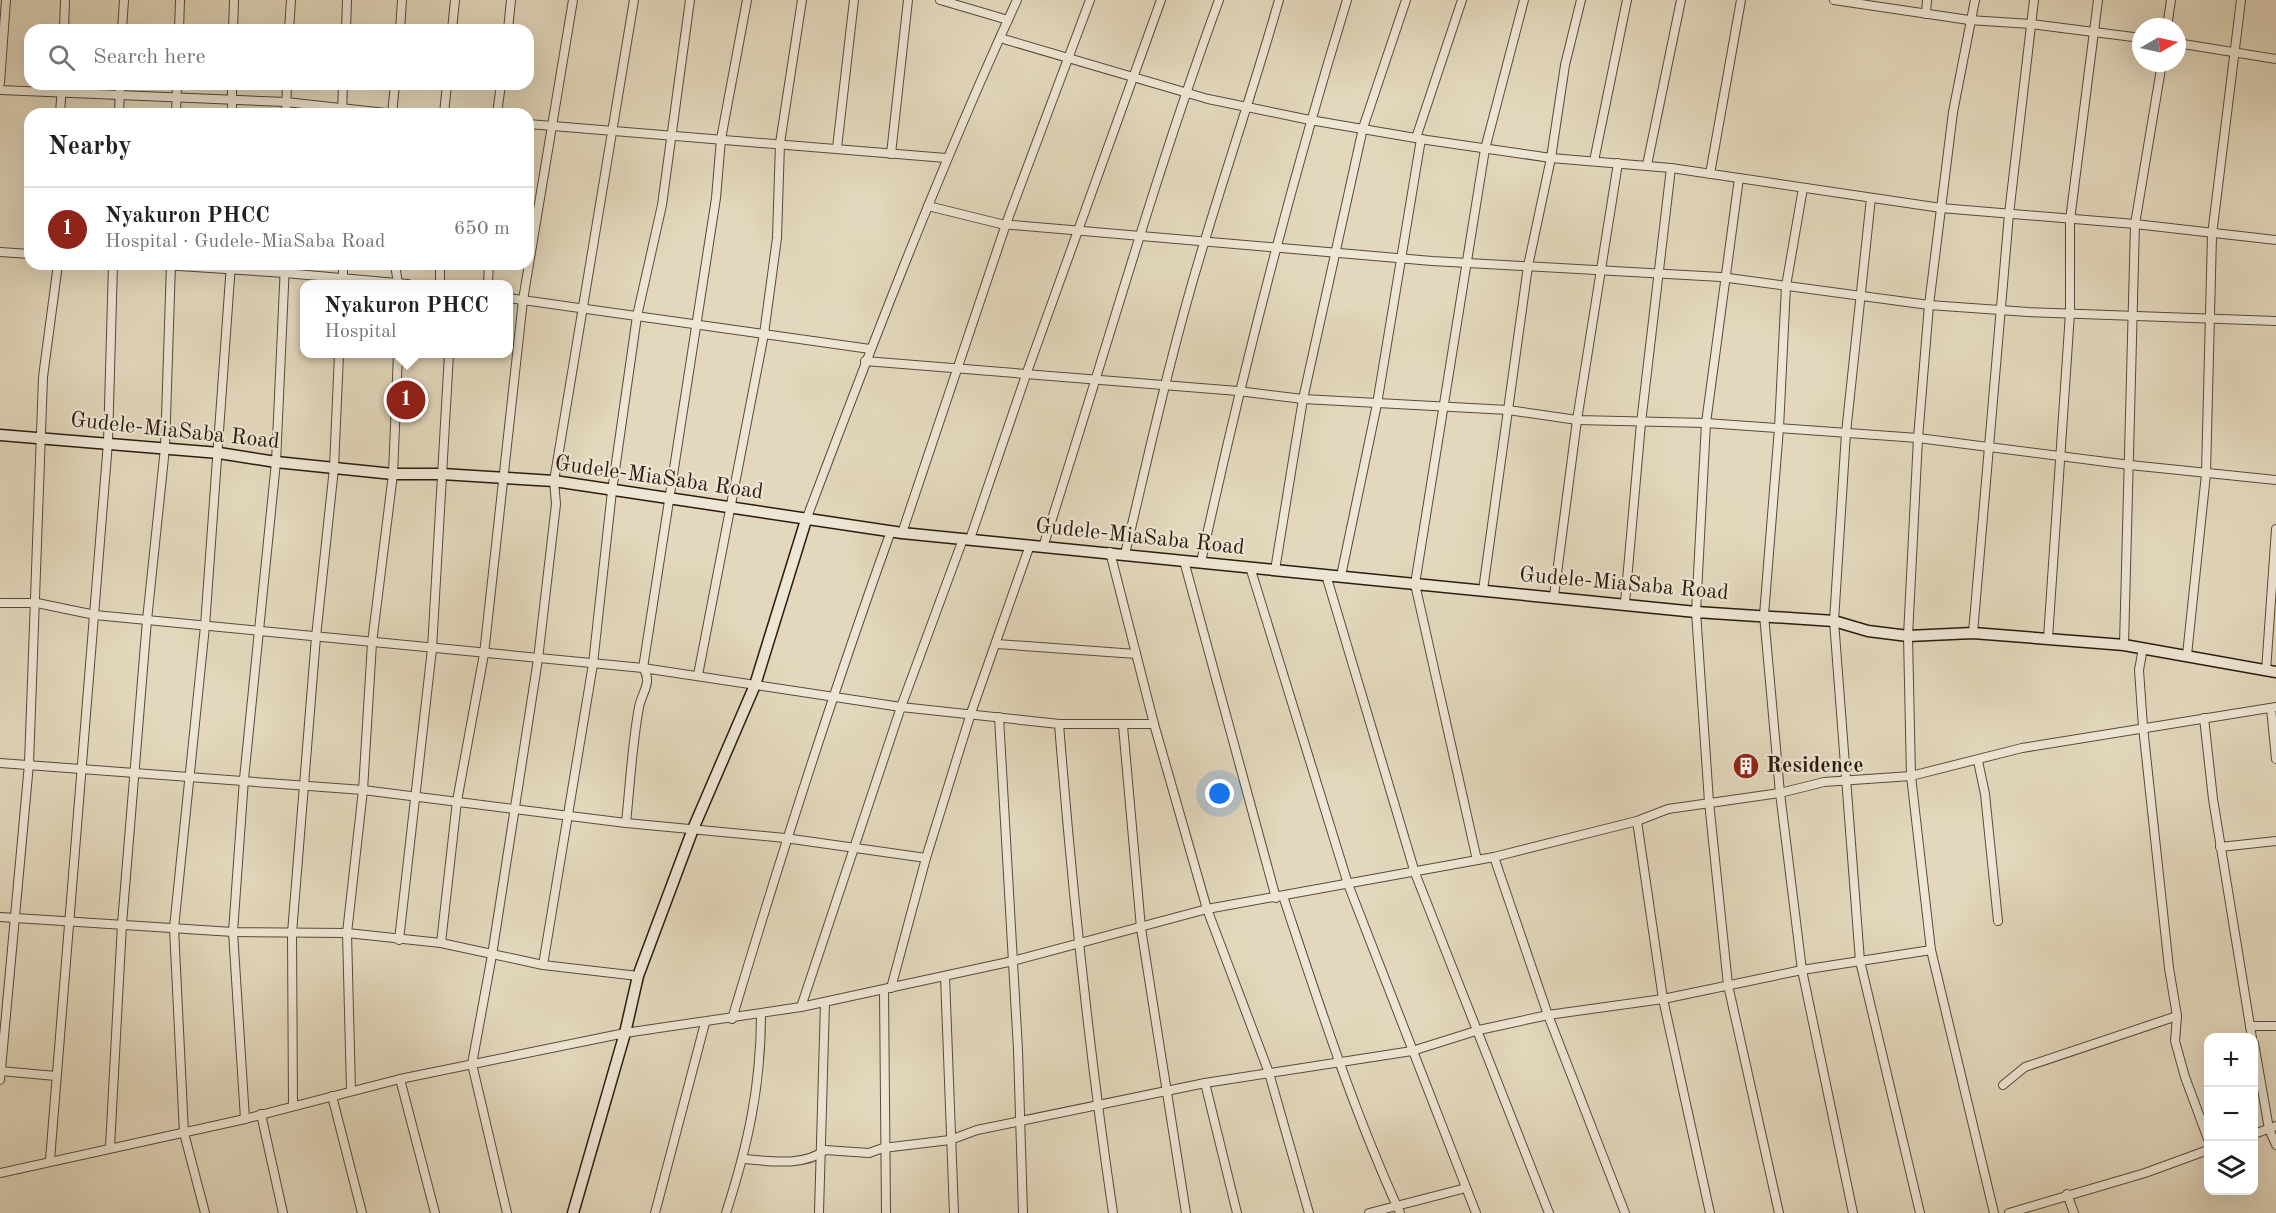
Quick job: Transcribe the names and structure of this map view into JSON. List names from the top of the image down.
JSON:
{
  "streets": {
    "main road": ["Gudele-MiaSaba Road"]
  },
  "places": {
    "building": ["Residence"]
  },
  "north": "right",
  "page": {
    "search": "Search here",
    "heading": "Nearby",
    "list": [
      {
        "mark": "1",
        "name": "Nyakuron PHCC",
        "note": "Hospital · Gudele-MiaSaba Road",
        "value": "650 m"
      }
    ],
    "popup": ["Nyakuron PHCC", "Hospital"],
    "pins": "1",
    "map_buttons": ["+", "−"]
  }
}
